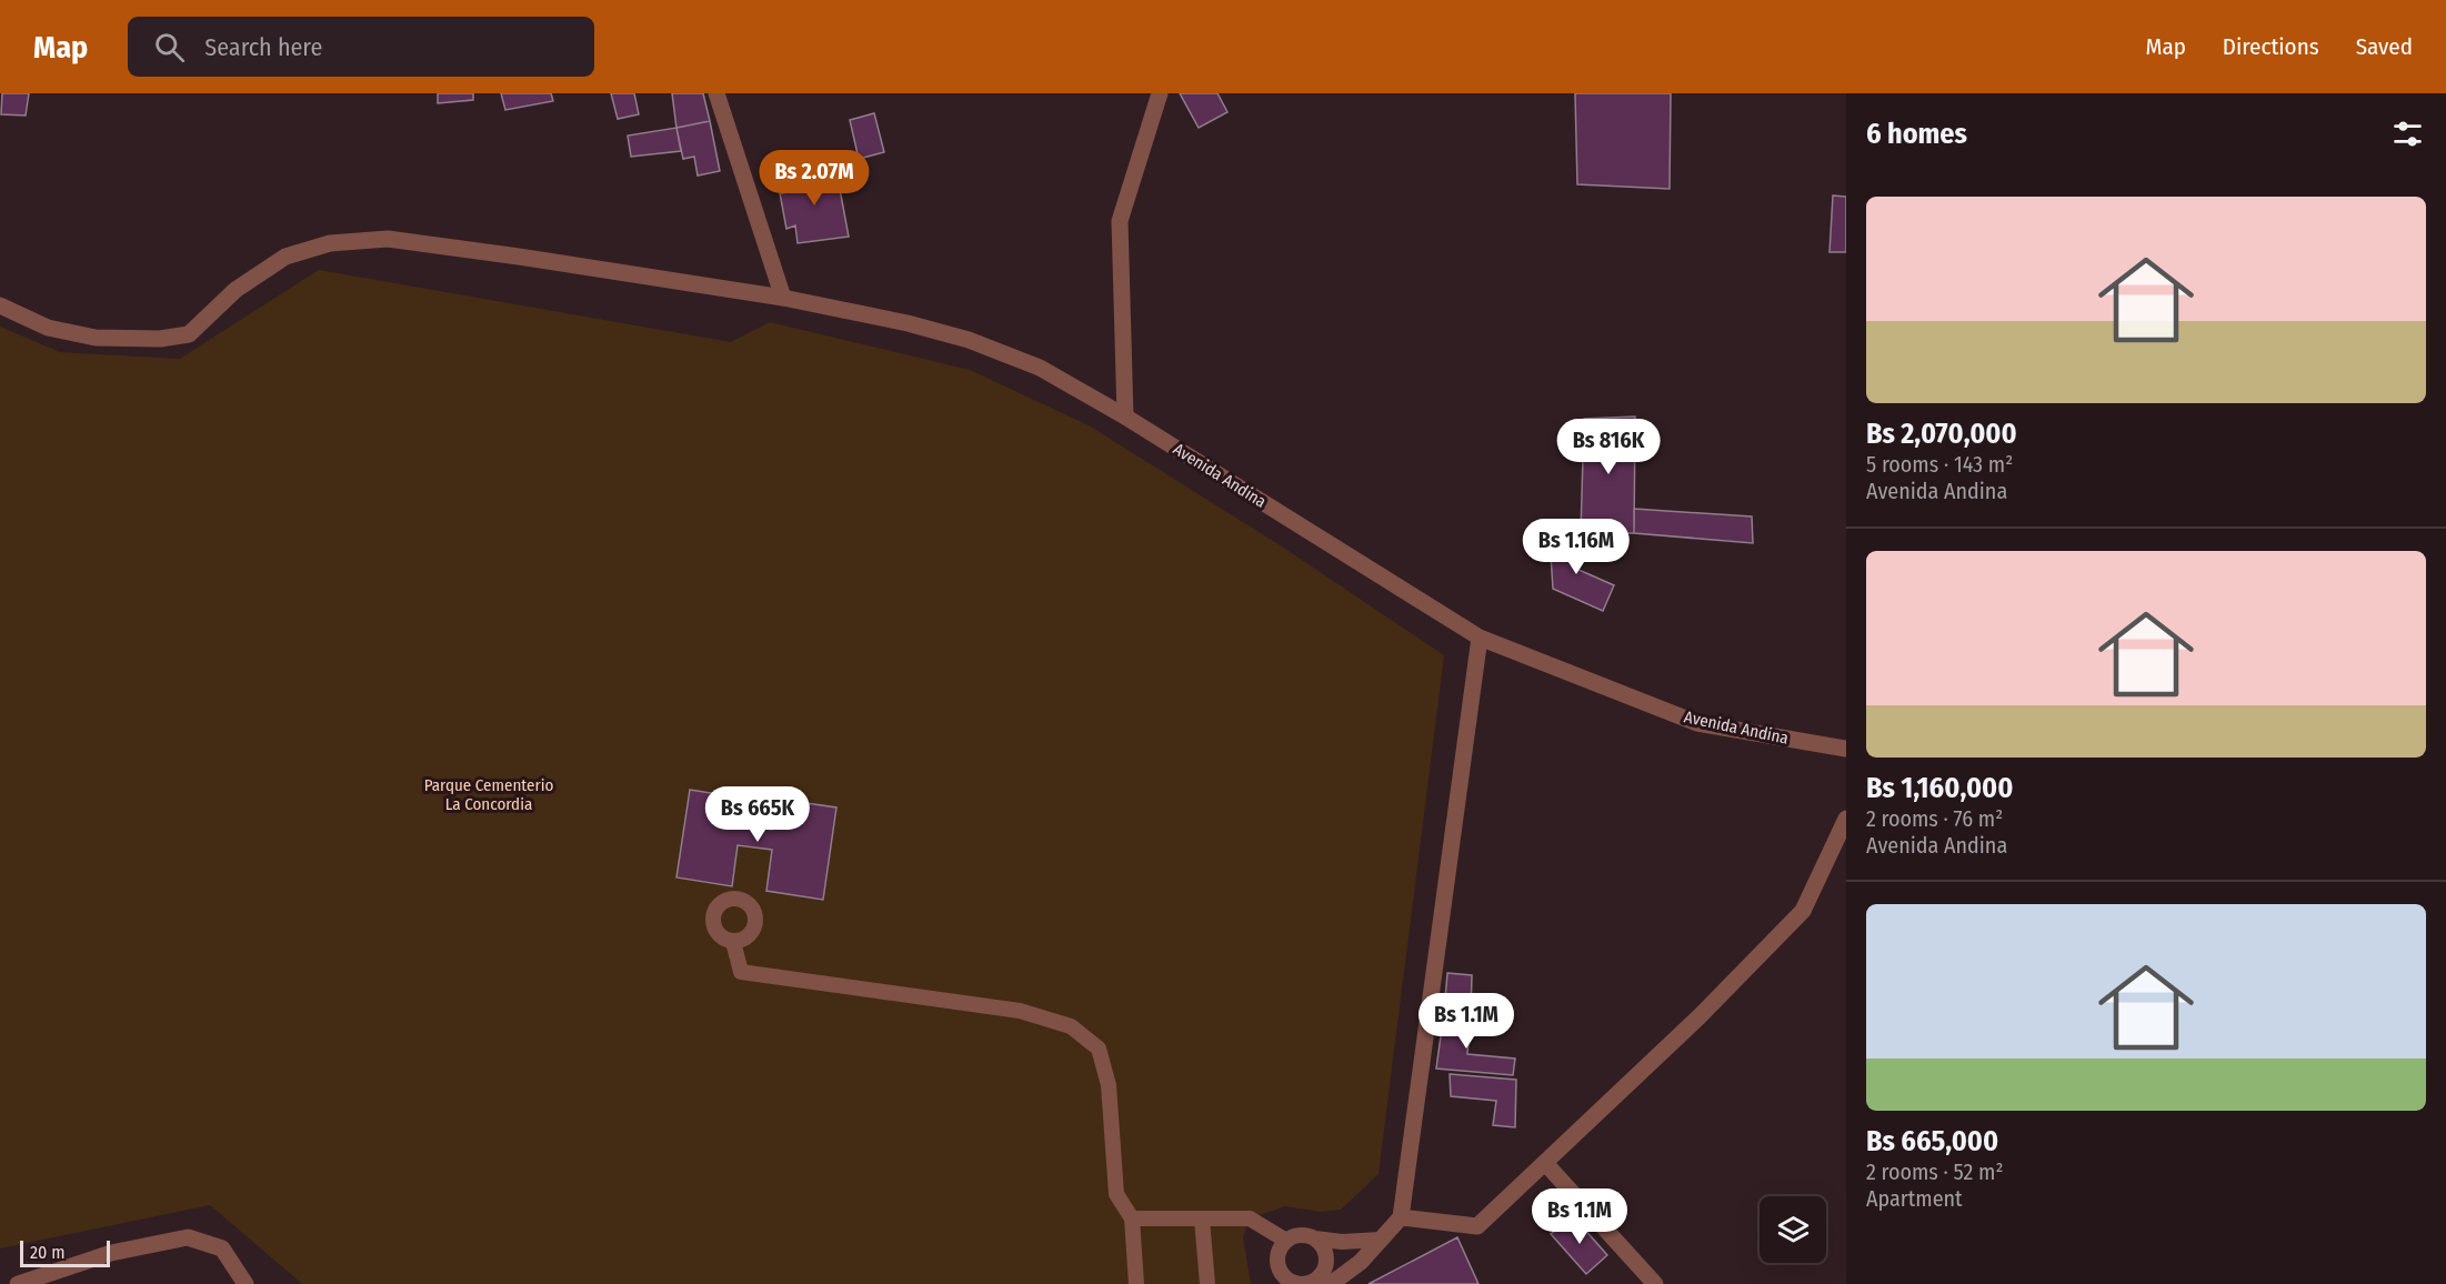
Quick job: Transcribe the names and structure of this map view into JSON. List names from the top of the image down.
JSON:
{
  "streets": {
    "street": ["Avenida Andina"]
  },
  "parks": ["Parque Cementerio La Concordia"],
  "scale_bar": "20 m",
  "page": {
    "header": "Map",
    "search": "Search here",
    "nav": ["Map", "Directions", "Saved"],
    "heading": "6 homes",
    "price": [
      "Bs 2.07M",
      "Bs 816K",
      "Bs 1.16M",
      "Bs 665K",
      "Bs 1.1M",
      "Bs 1.1M"
    ],
    "list": [
      {
        "name": "Bs 2,070,000",
        "note": "5 rooms · 143 m² · Avenida Andina"
      },
      {
        "name": "Bs 1,160,000",
        "note": "2 rooms · 76 m² · Avenida Andina"
      },
      {
        "name": "Bs 665,000",
        "note": "2 rooms · 52 m² · Apartment"
      }
    ],
    "scale": "20 m"
  }
}
